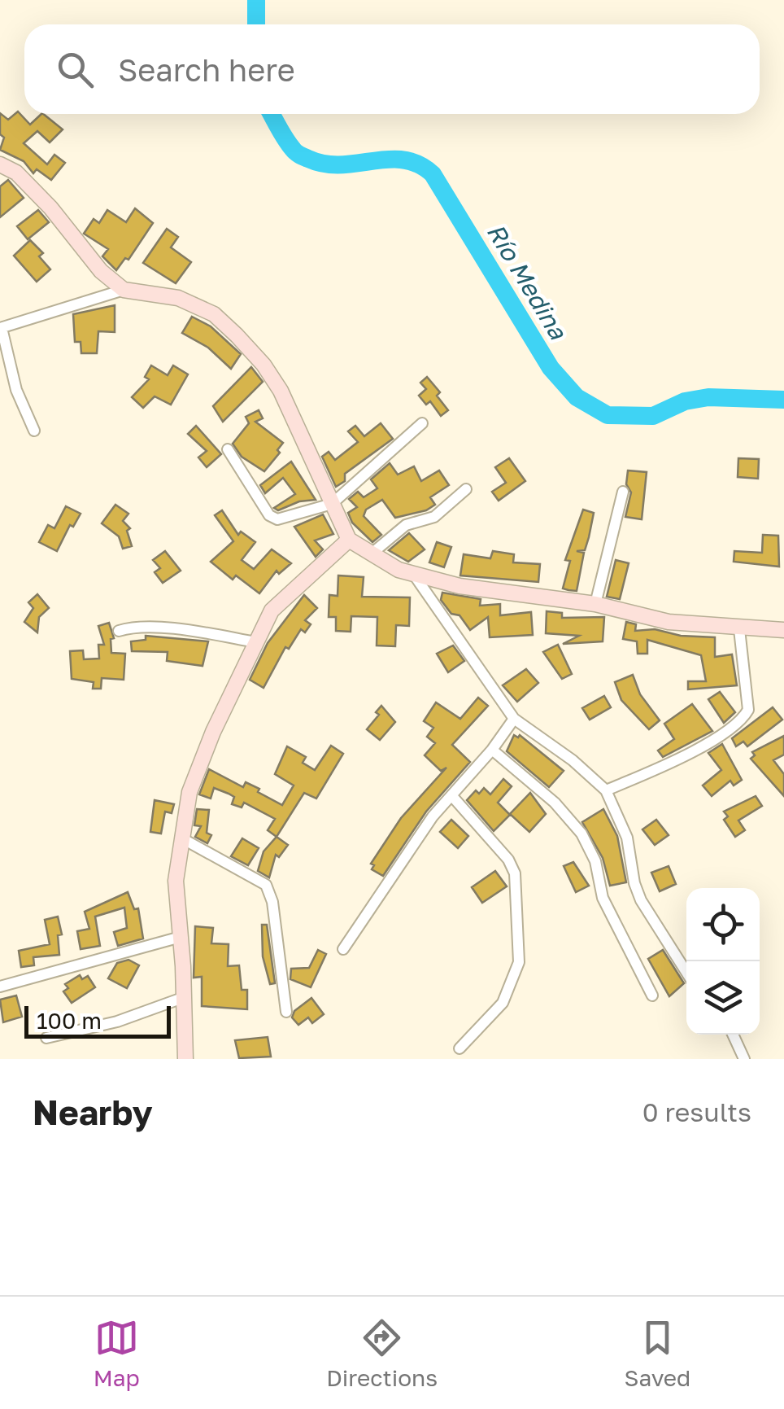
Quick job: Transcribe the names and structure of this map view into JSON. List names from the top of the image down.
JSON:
{
  "water": ["Río Medina"],
  "scale_bar": "100 m",
  "page": {
    "search": "Search here",
    "scale": "100 m",
    "heading": ["Nearby", "0 results"],
    "nav": ["Map", "Directions", "Saved"]
  }
}
